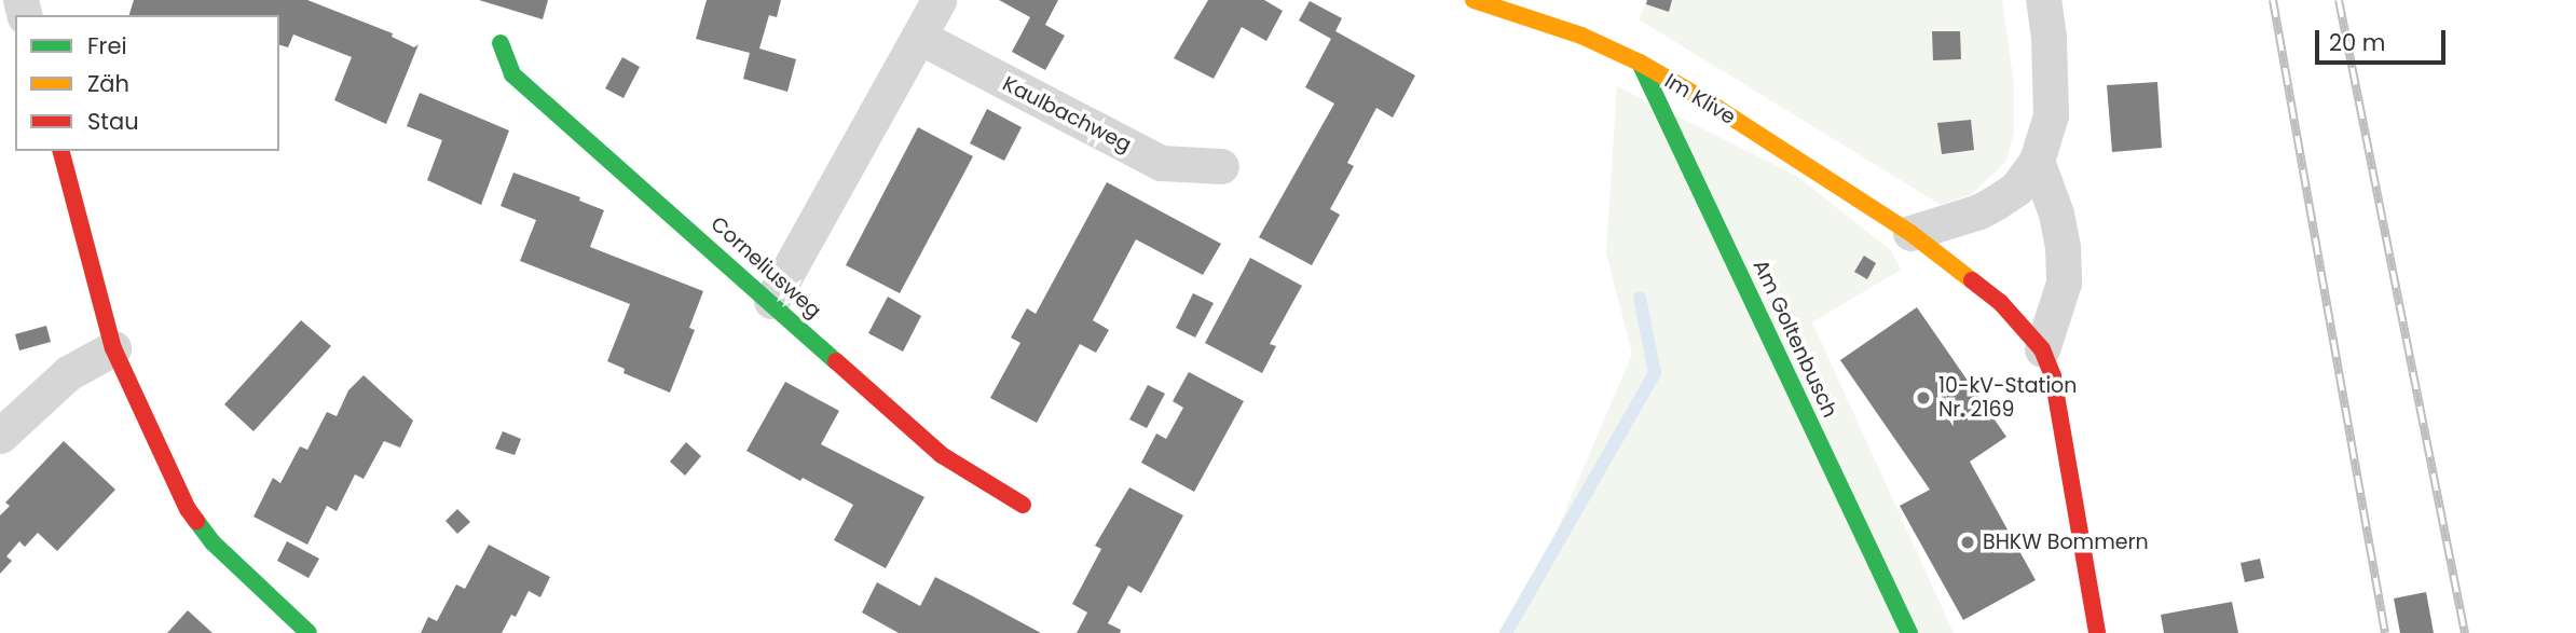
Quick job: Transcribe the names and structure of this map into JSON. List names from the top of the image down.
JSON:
{
  "streets": {
    "street": [
      "Im Klive",
      "Kaulbachweg",
      "Corneliusweg",
      "Am Goltenbusch"
    ]
  },
  "crossings": [
    ["Im Klive", "Am Goltenbusch"]
  ],
  "places": ["10-kV-Station Nr. 2169", "BHKW Bommern"],
  "legend": ["Frei", "Zäh", "Stau"],
  "scale_bar": "20 m"
}
